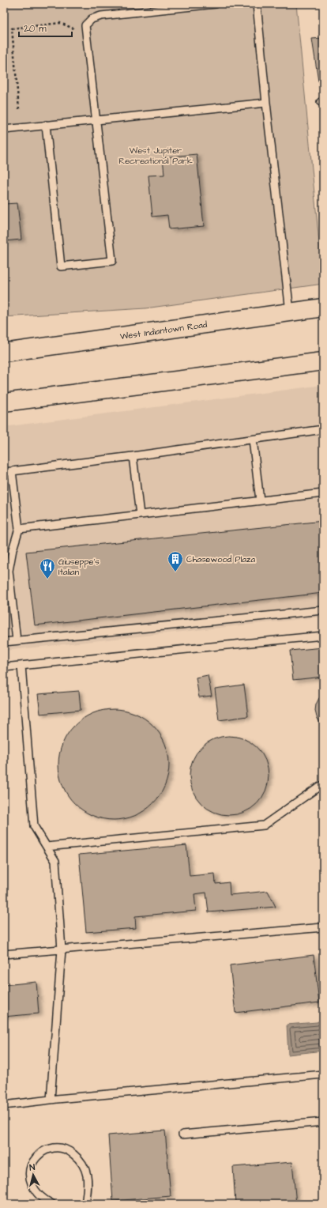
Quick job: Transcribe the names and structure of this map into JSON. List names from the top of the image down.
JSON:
{
  "streets": {
    "main road": ["West Indiantown Road"]
  },
  "parks": ["West Jupiter Recreational Park"],
  "places": {
    "building": ["Chasewood Plaza"],
    "restaurant": ["Giuseppe's Italian"]
  },
  "scale_bar": "20 m",
  "north": "top"
}
